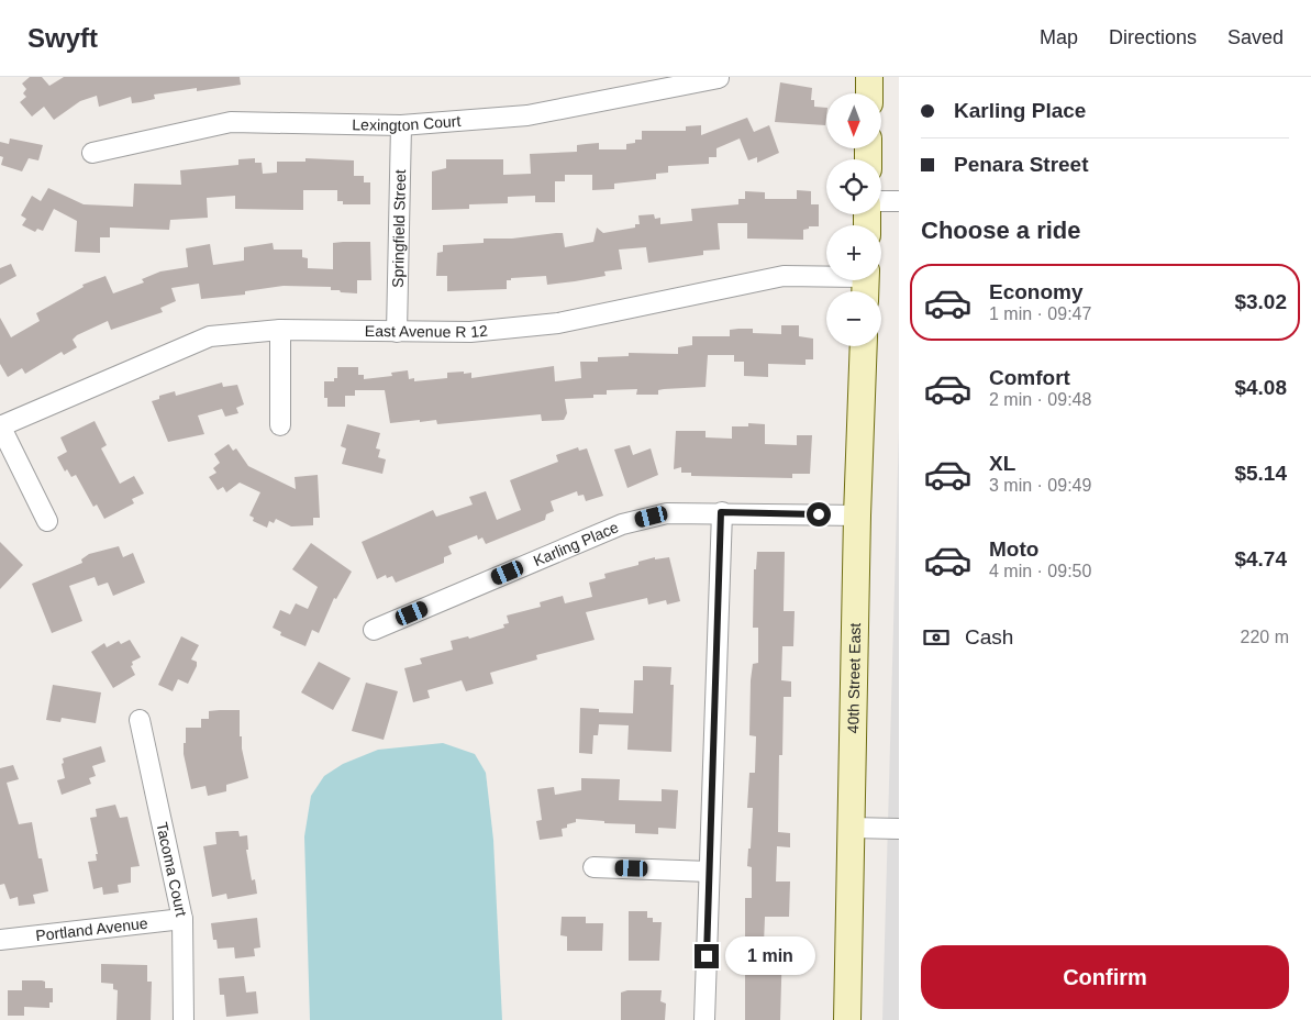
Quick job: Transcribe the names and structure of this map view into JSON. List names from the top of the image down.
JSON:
{
  "streets": {
    "main road": ["40th Street East"],
    "street": [
      "Lexington Court",
      "Springfield Street",
      "East Avenue R 12",
      "Karling Place",
      "Tacoma Court",
      "Portland Avenue"
    ]
  },
  "crossings": [
    ["Lexington Court", "Springfield Street"],
    ["Springfield Street", "East Avenue R 12"],
    ["Karling Place", "40th Street East"],
    ["Tacoma Court", "Portland Avenue"]
  ],
  "north": "bottom",
  "page": {
    "header": "Swyft",
    "nav": ["Map", "Directions", "Saved"],
    "banner": ["Karling Place", "Penara Street"],
    "map_buttons": ["+", "−"],
    "heading": "Choose a ride",
    "list": [
      {
        "name": "Economy",
        "note": "1 min · 09:47",
        "value": "$3.02"
      },
      {
        "name": "Comfort",
        "note": "2 min · 09:48",
        "value": "$4.08"
      },
      {
        "name": "XL",
        "note": "3 min · 09:49",
        "value": "$5.14"
      },
      {
        "name": "Moto",
        "note": "4 min · 09:50",
        "value": "$4.74"
      }
    ],
    "pay": ["Cash", "220 m"],
    "buttons": "Confirm",
    "bubble": "1 min"
  }
}
